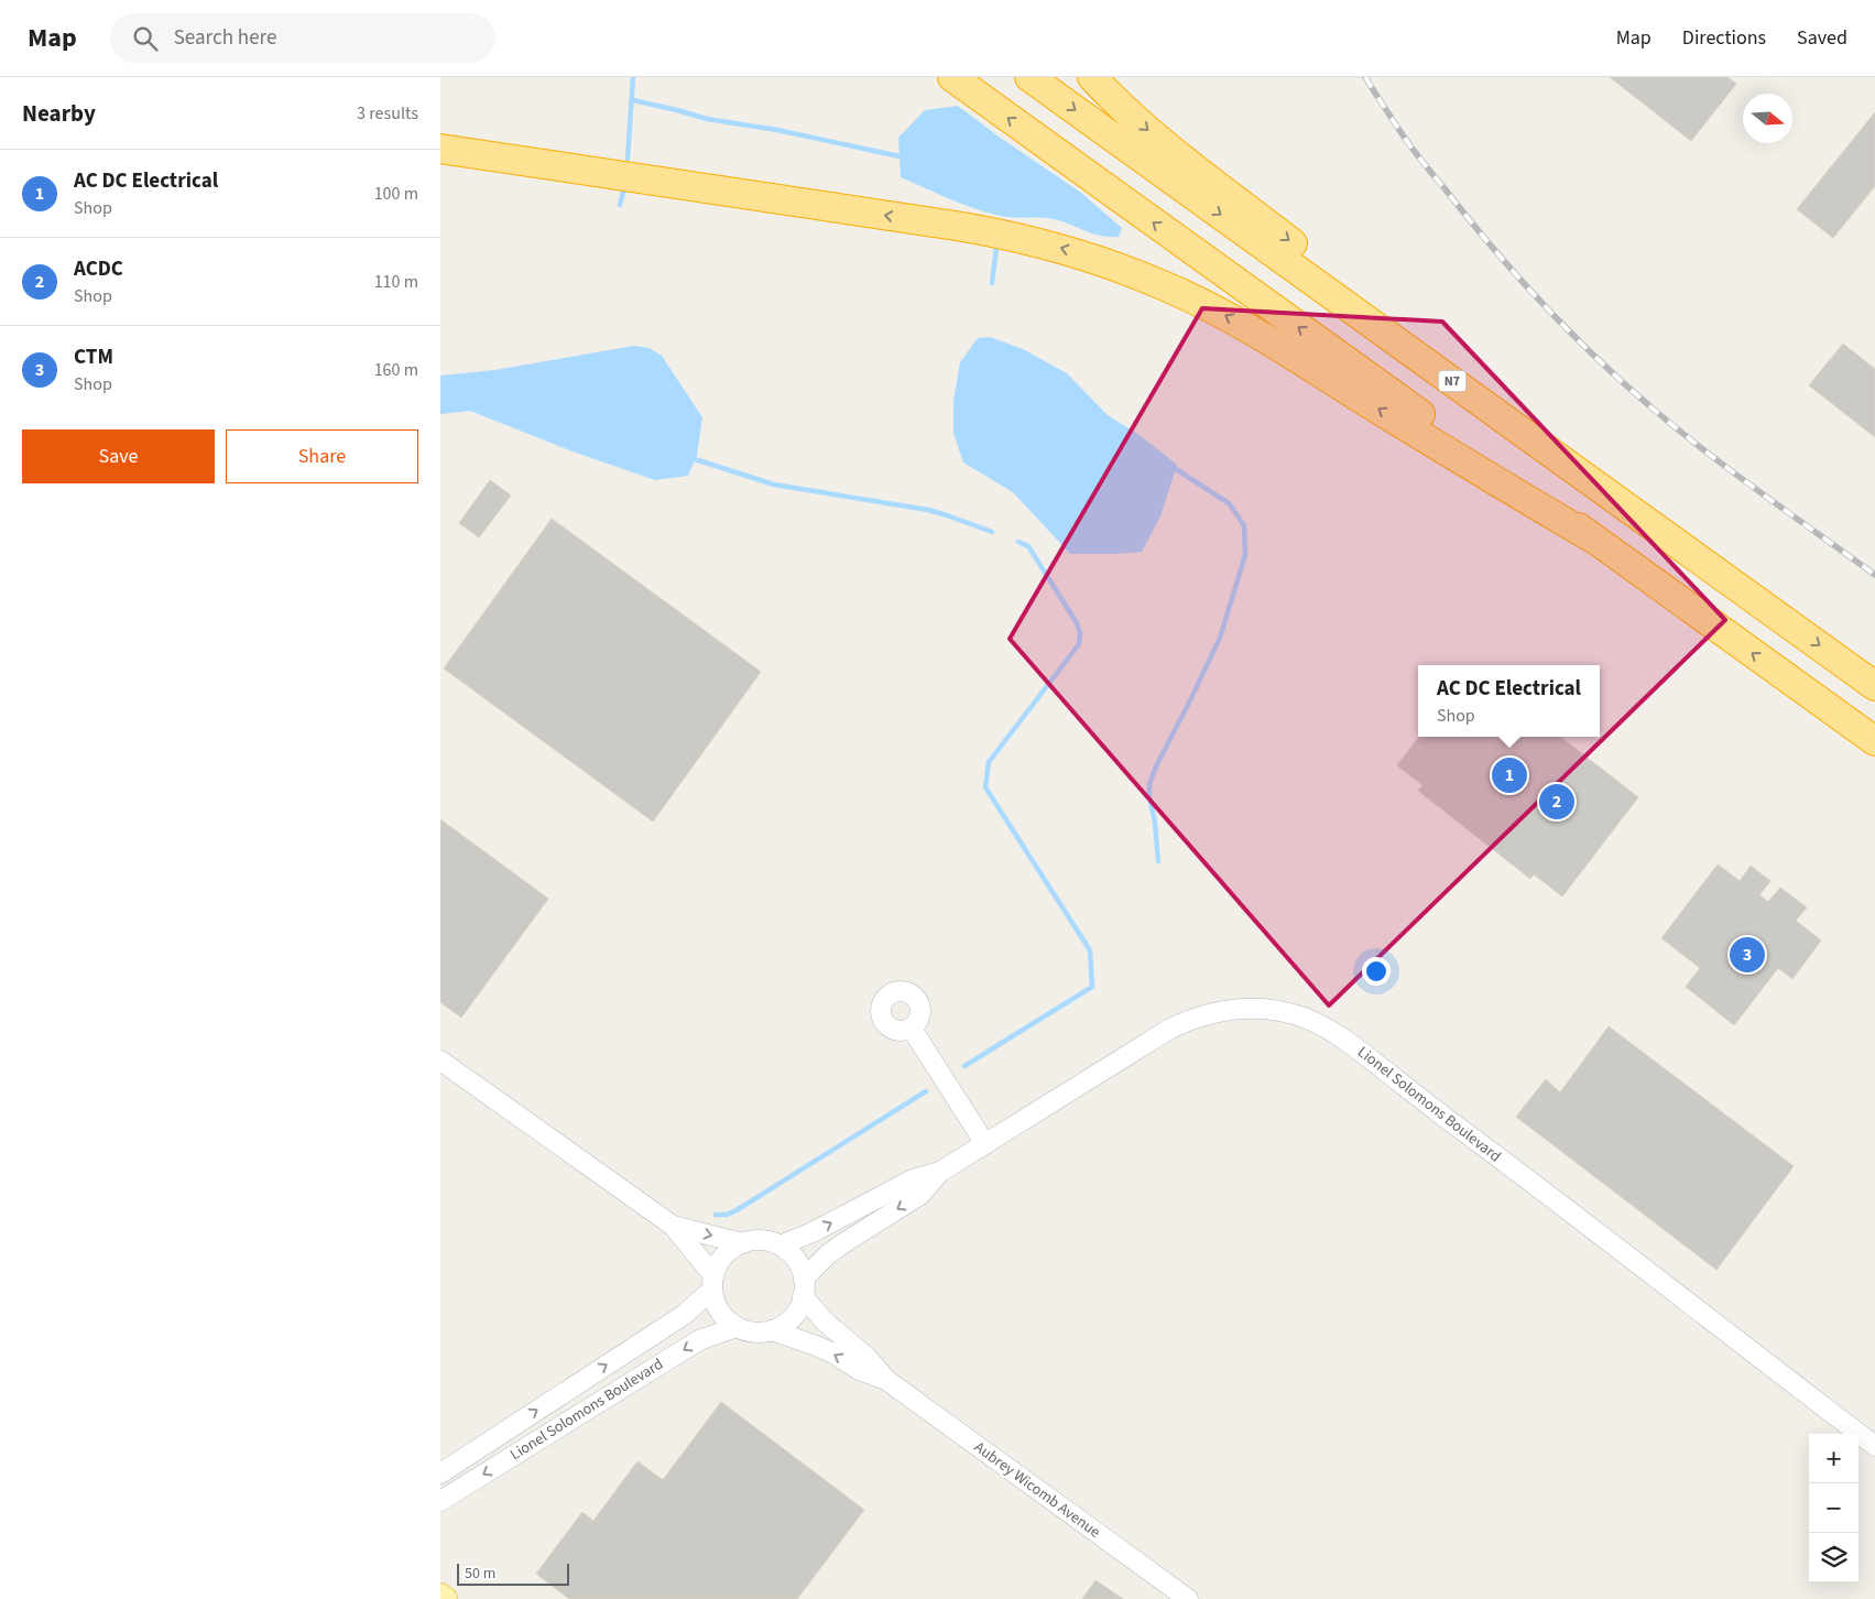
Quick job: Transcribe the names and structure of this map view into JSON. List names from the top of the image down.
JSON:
{
  "streets": {
    "highway": ["N7"],
    "street": ["Lionel Solomons Boulevard", "Aubrey Wicomb Avenue"]
  },
  "crossings": [
    ["Lionel Solomons Boulevard", "Aubrey Wicomb Avenue"]
  ],
  "scale_bar": "50 m",
  "north": "right",
  "page": {
    "header": "Map",
    "search": "Search here",
    "nav": ["Map", "Directions", "Saved"],
    "heading": ["Nearby", "3 results"],
    "list": [
      {
        "mark": "1",
        "name": "AC DC Electrical",
        "note": "Shop",
        "value": "100 m"
      },
      {
        "mark": "2",
        "name": "ACDC",
        "note": "Shop",
        "value": "110 m"
      },
      {
        "mark": "3",
        "name": "CTM",
        "note": "Shop",
        "value": "160 m"
      }
    ],
    "buttons": ["Save", "Share"],
    "popup": ["AC DC Electrical", "Shop"],
    "pins": ["1", "2", "3"],
    "map_buttons": ["+", "−"],
    "scale": "50 m"
  }
}
